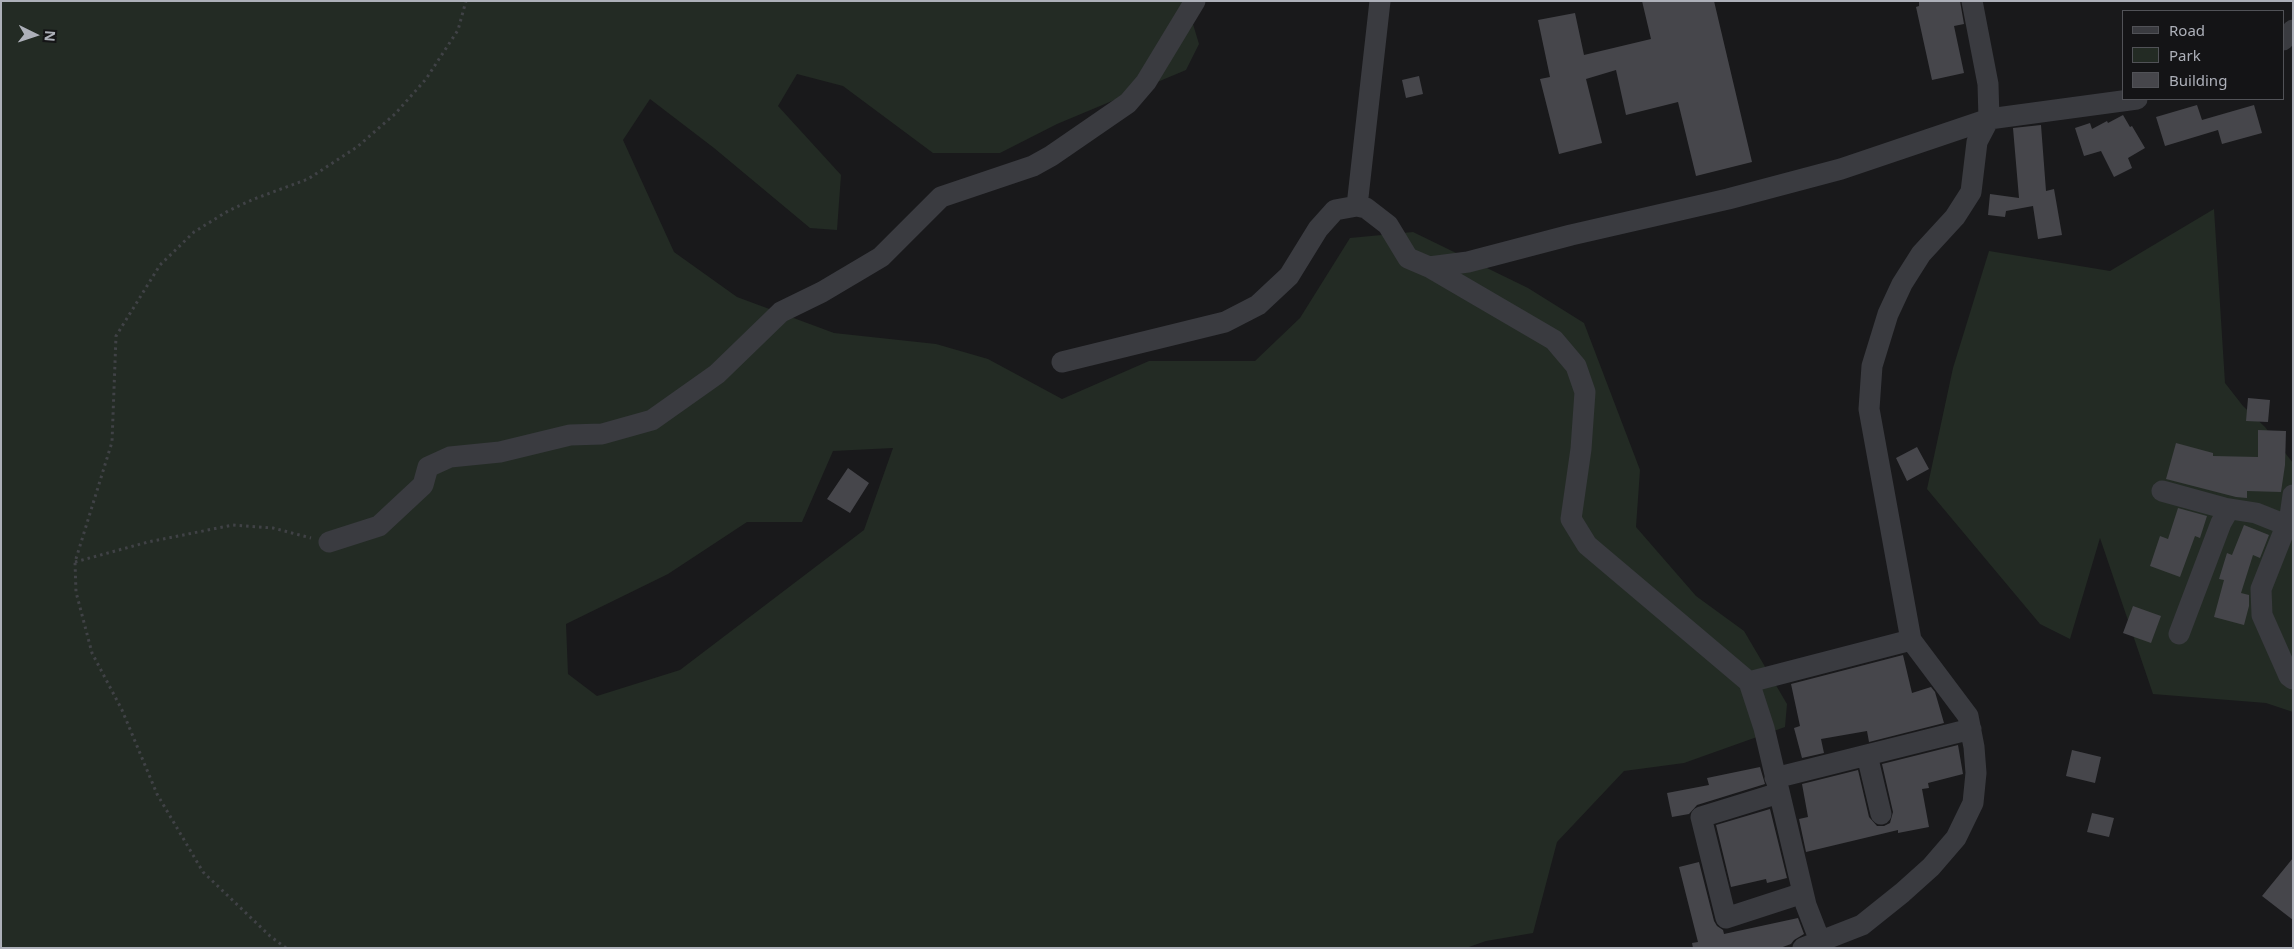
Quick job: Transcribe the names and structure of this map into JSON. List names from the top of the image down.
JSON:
{
  "legend": ["Road", "Park", "Building"],
  "north": "right"
}
